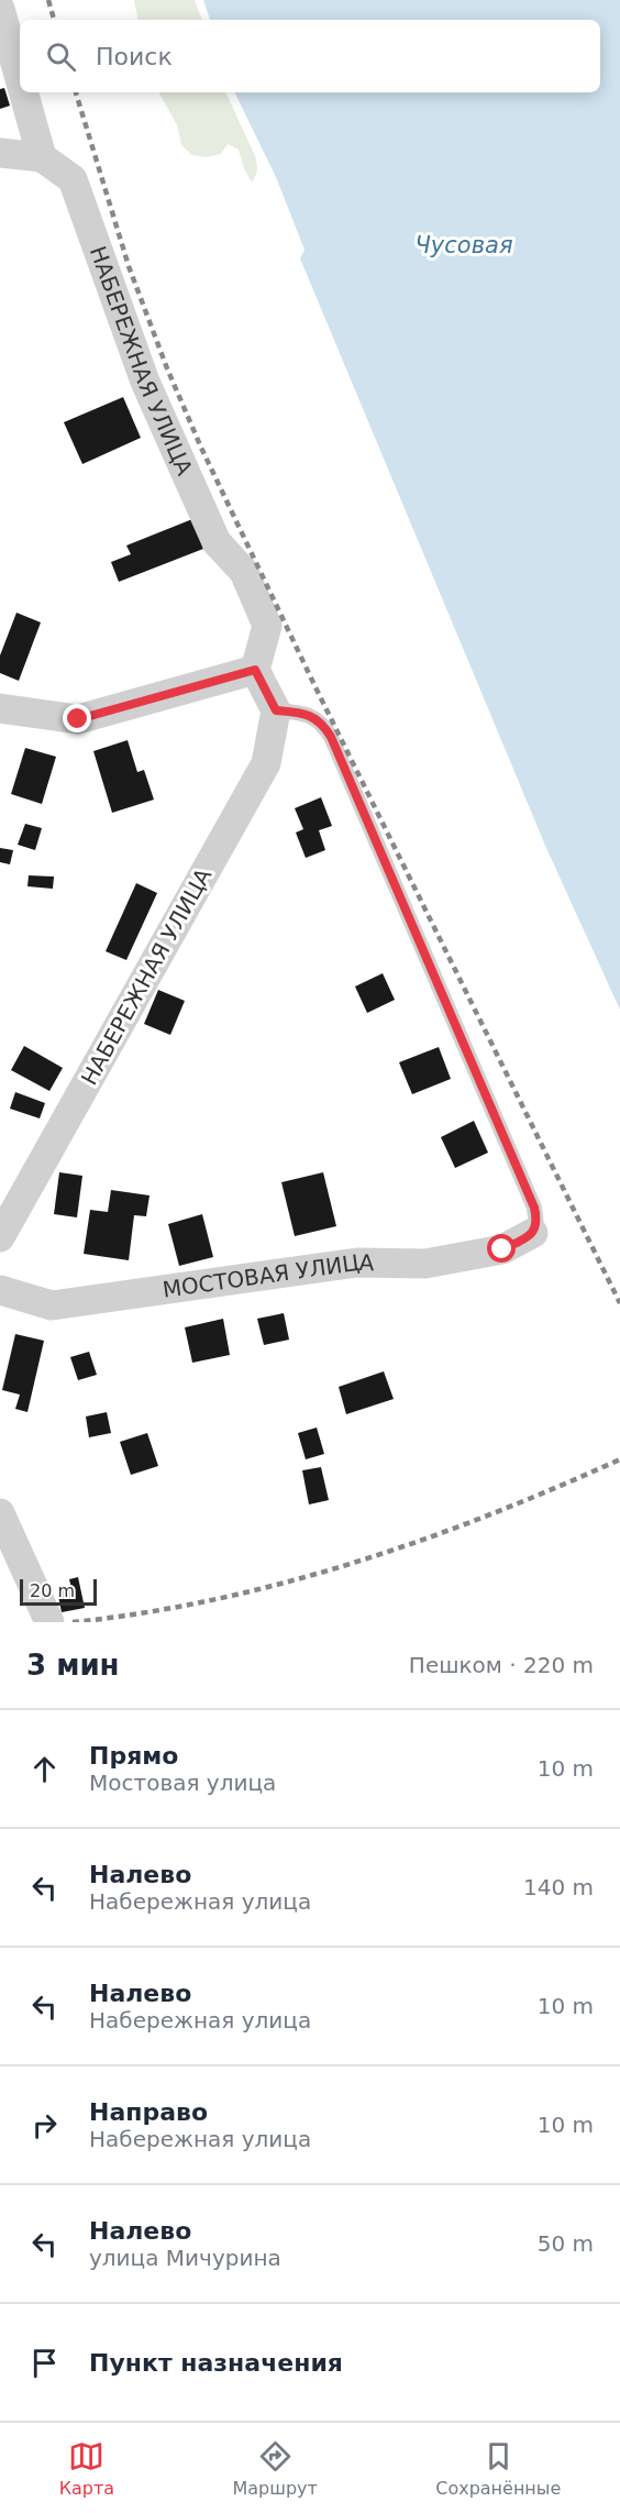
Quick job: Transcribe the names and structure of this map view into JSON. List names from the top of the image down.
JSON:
{
  "streets": {
    "street": ["НАБЕРЕЖНАЯ УЛИЦА", "МОСТОВАЯ УЛИЦА"]
  },
  "water": ["Чусовая"],
  "scale_bar": "20 m",
  "page": {
    "search": "Поиск",
    "scale": "20 m",
    "heading": ["3 мин", "Пешком · 220 m"],
    "list": [
      ["Прямо", "Мостовая улица", "10 m"],
      ["Налево", "Набережная улица", "140 m"],
      ["Налево", "Набережная улица", "10 m"],
      ["Направо", "Набережная улица", "10 m"],
      ["Налево", "улица Мичурина", "50 m"],
      "Пункт назначения"
    ],
    "nav": ["Карта", "Маршрут", "Сохранённые"]
  }
}
